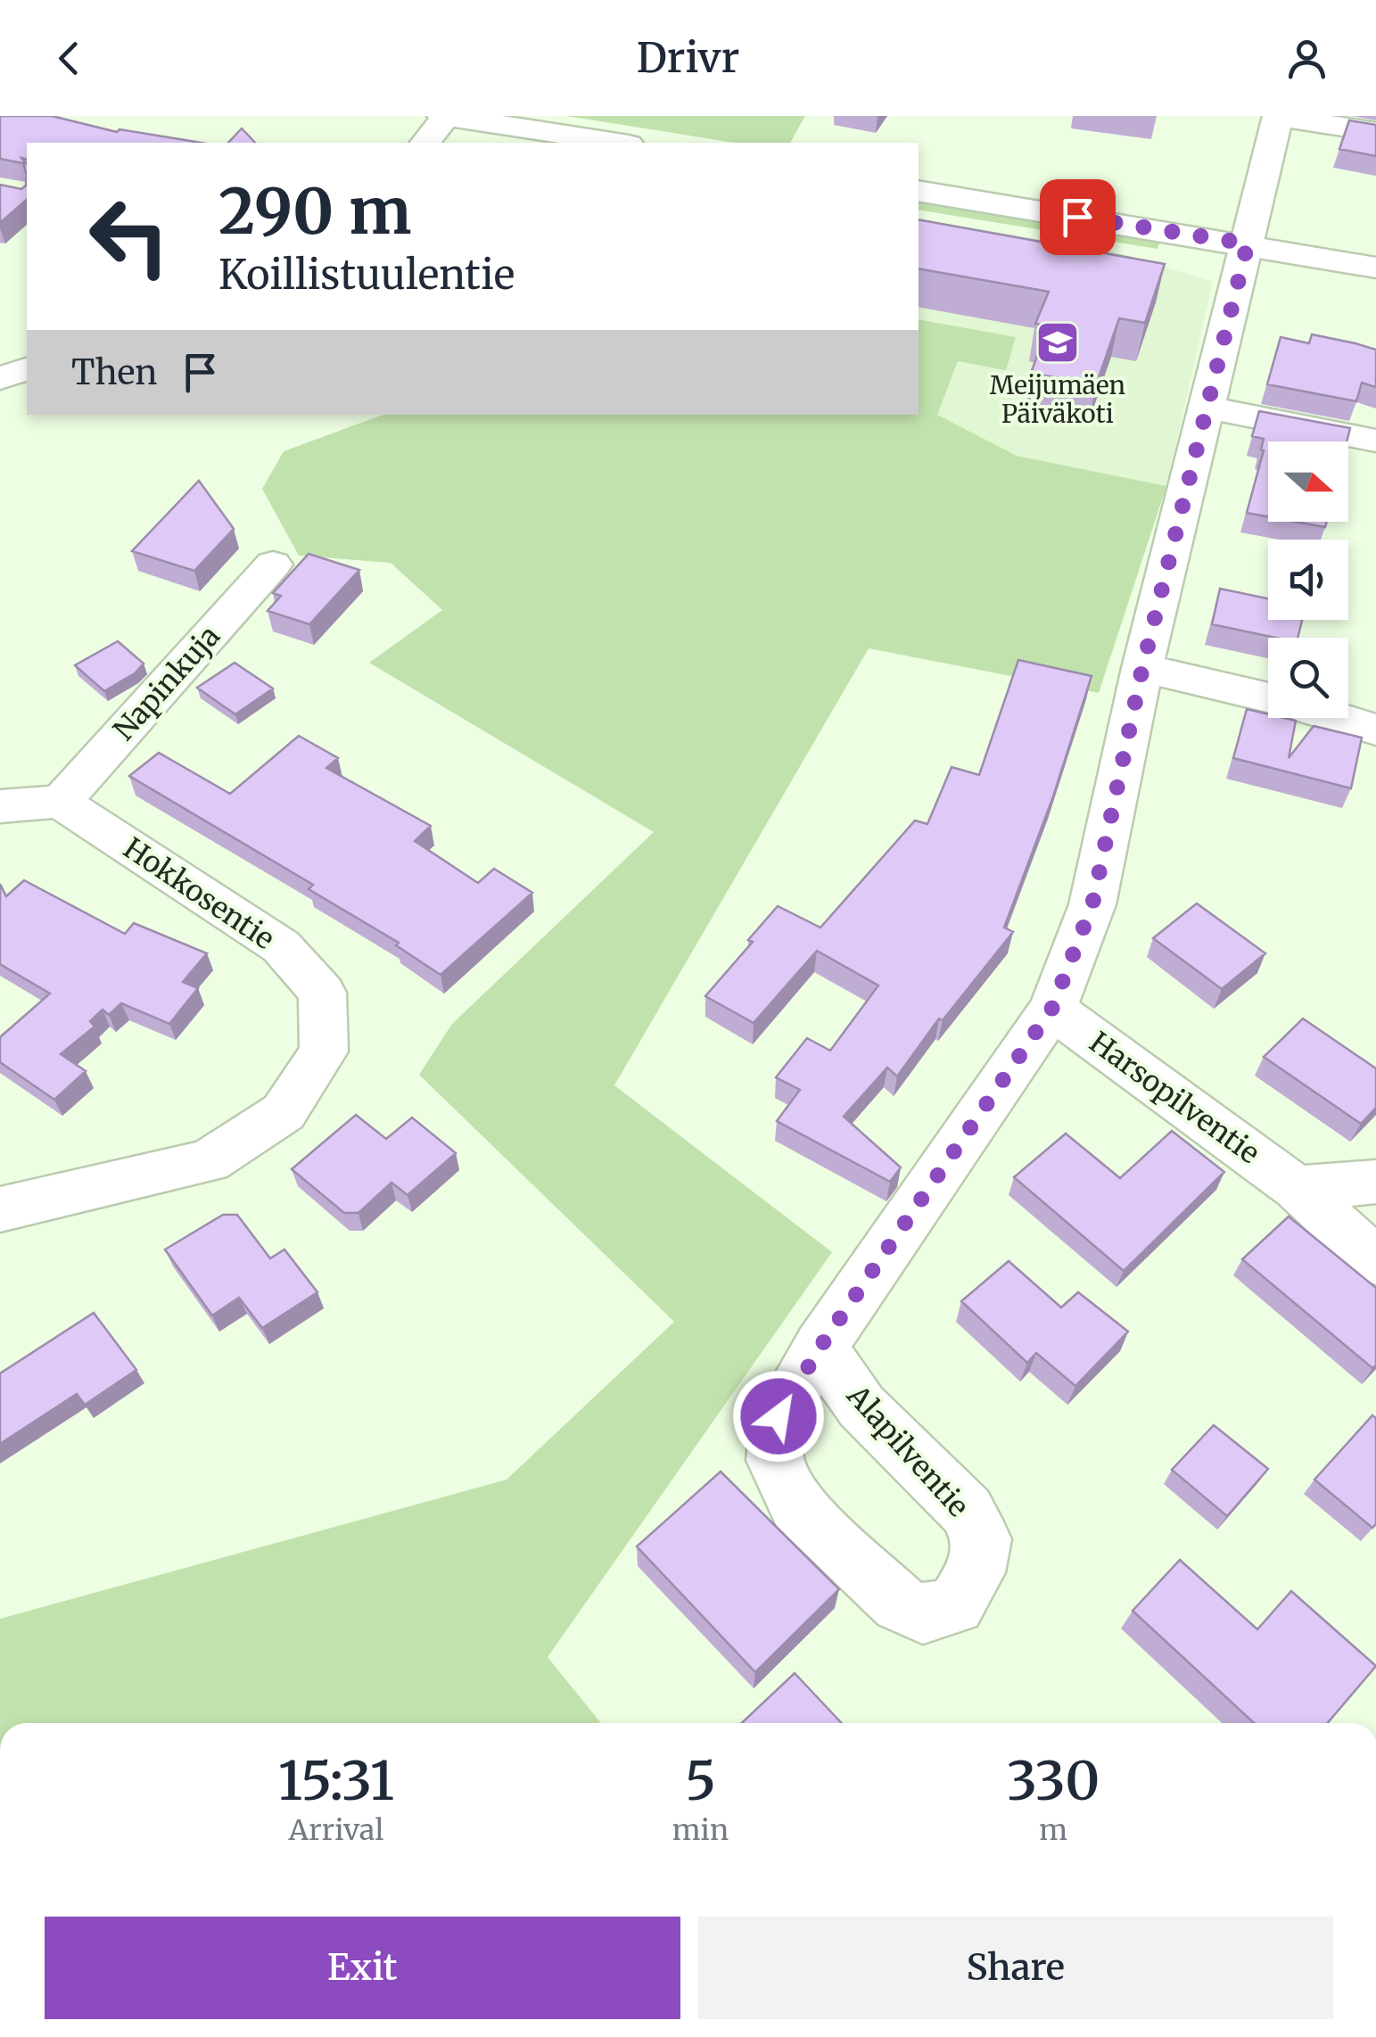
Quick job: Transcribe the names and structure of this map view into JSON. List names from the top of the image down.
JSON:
{
  "streets": {
    "street": [
      "Napinkuja",
      "Hokkosentie",
      "Harsopilventie",
      "Alapilventie"
    ]
  },
  "crossings": [
    ["Napinkuja", "Hokkosentie"],
    ["Harsopilventie", "Alapilventie"]
  ],
  "places": {
    "school or university": ["Meijumäen Päiväkoti"]
  },
  "north": "right",
  "page": {
    "header": "Drivr",
    "turn": ["290 m", "Koillistuulentie"],
    "then": "Then",
    "eta": [
      "15:31",
      "Arrival",
      "5",
      "min",
      "330",
      "m"
    ],
    "buttons": ["Exit", "Share"]
  }
}
